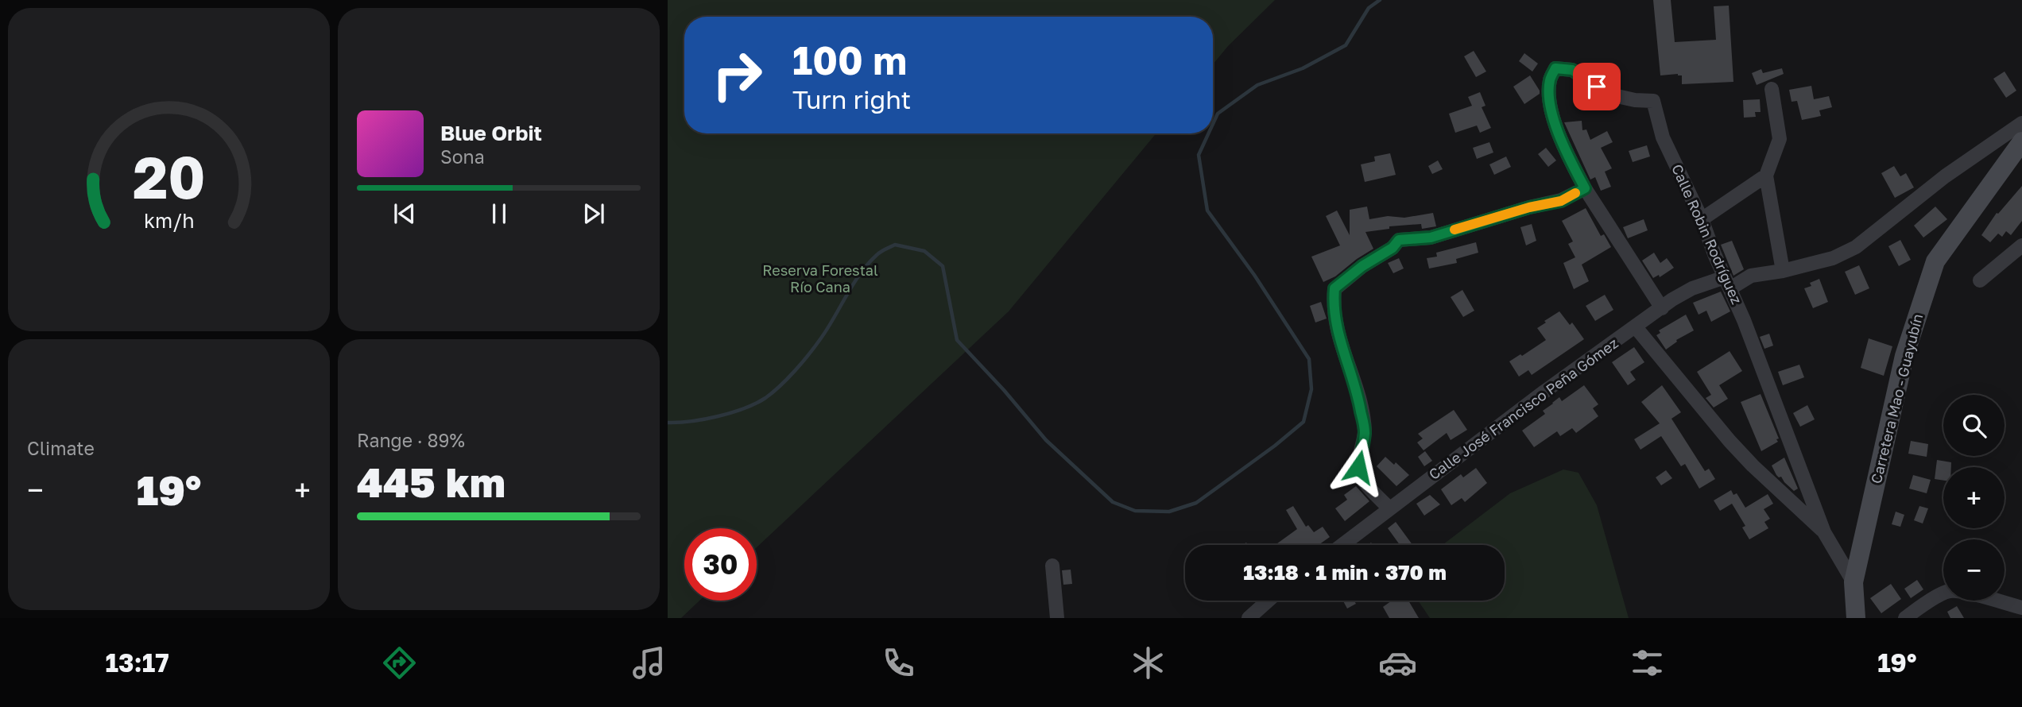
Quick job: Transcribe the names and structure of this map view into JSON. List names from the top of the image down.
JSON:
{
  "streets": {
    "main road": ["Carretera Mao - Guayubín"],
    "street": ["Calle Robin Rodríguez", "Calle José Francisco Peña Gómez"]
  },
  "crossings": [
    ["Calle Robin Rodríguez", "Carretera Mao - Guayubín"],
    ["Calle Robin Rodríguez", "Calle José Francisco Peña Gómez"]
  ],
  "parks": ["Reserva Forestal Río Cana"],
  "page": {
    "turn": ["100 m", "Turn right"],
    "song": ["Blue Orbit", "Sona"],
    "tile": [
      "Climate",
      ["Range · 89%", "445 km"]
    ],
    "map_buttons": ["+", "−"],
    "heat": ["−", "19°", "+"],
    "limit": "30",
    "trip": "13:18 · 1 min · 370 m",
    "tabs": ["13:17", "19°"],
    "gauge": ["20", "km/h"]
  }
}
